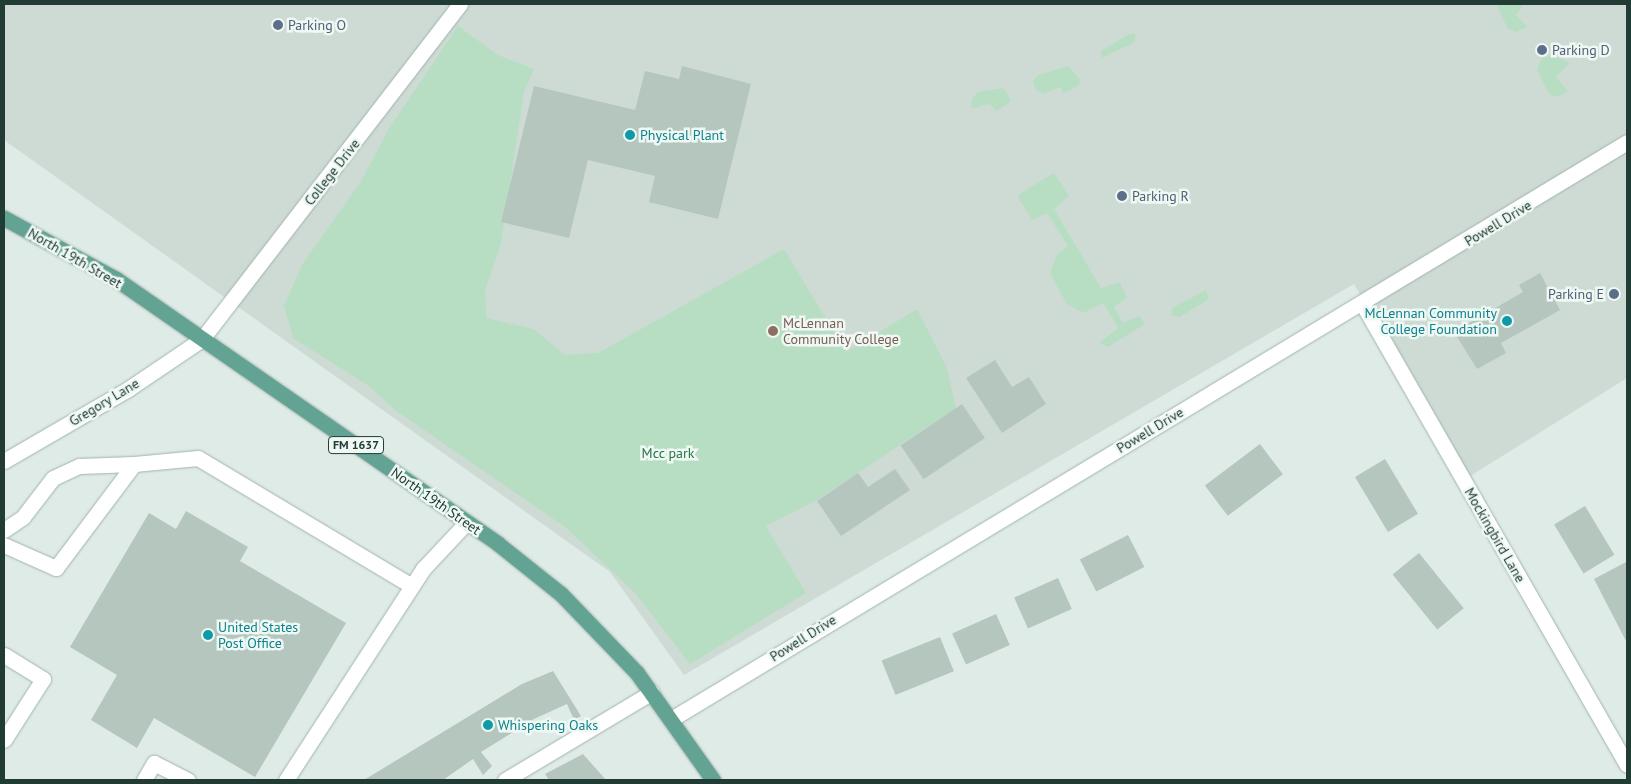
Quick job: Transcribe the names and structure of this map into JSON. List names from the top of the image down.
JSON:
{
  "streets": {
    "main road": ["North 19th Street", "FM 1637"],
    "street": [
      "College Drive",
      "Powell Drive",
      "Gregory Lane",
      "Mockingbird Lane"
    ]
  },
  "crossings": [
    ["College Drive", "North 19th Street"],
    ["College Drive", "Gregory Lane"],
    ["Powell Drive", "North 19th Street"],
    ["Powell Drive", "Mockingbird Lane"],
    ["North 19th Street", "Gregory Lane"]
  ],
  "parks": ["Mcc park"],
  "places": [
    "Parking O",
    "Parking D",
    "Physical Plant",
    "Parking R",
    "Parking E",
    "McLennan Community College Foundation",
    "McLennan Community College",
    "United States Post Office",
    "Whispering Oaks"
  ]
}
